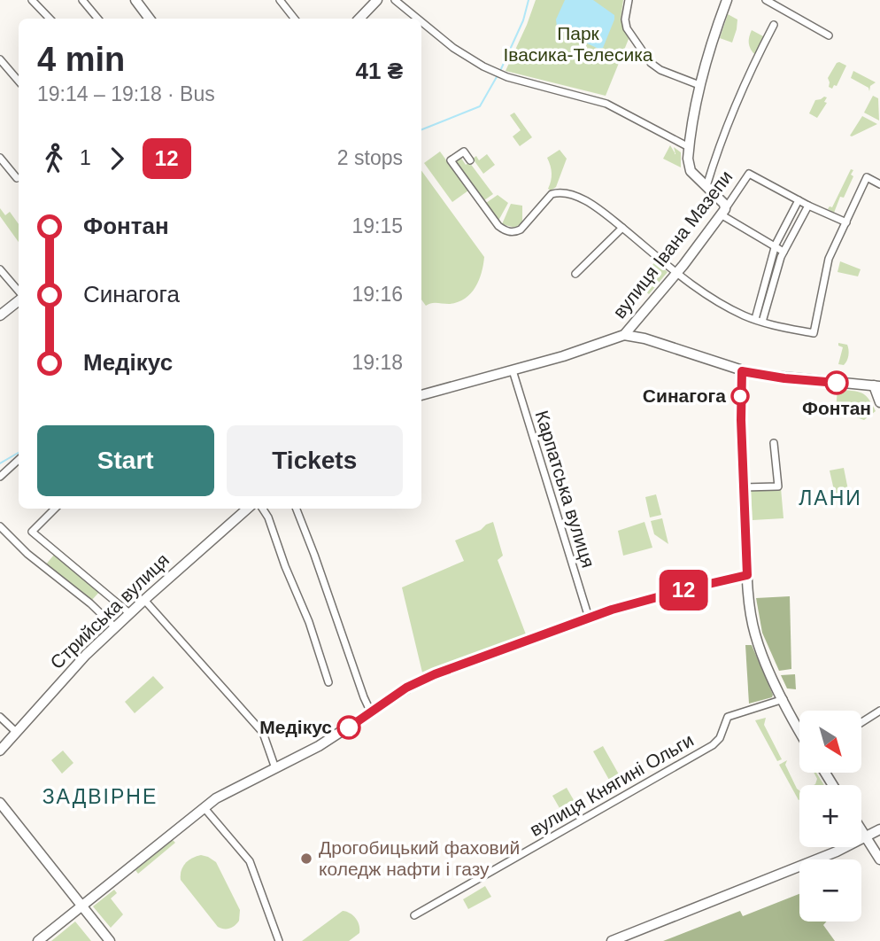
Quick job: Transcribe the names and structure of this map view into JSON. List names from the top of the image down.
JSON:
{
  "streets": {
    "main road": ["вулиця Івана Мазепи", "Стрийська вулиця"],
    "street": ["Карпатська вулиця", "вулиця Княгині Ольги"]
  },
  "districts": ["ЛАНИ", "ЗАДВІРНЕ"],
  "parks": ["Парк Івасика-Телесика"],
  "places": [
    "Фонтан",
    "Синагога",
    "Медікус",
    "Дрогобицький фаховий коледж нафти і газу"
  ],
  "lines": ["bus line 12"],
  "north": "bottom right",
  "page": {
    "on_map": "12",
    "heading": ["4 min", "19:14 – 19:18 · Bus", "41 ₴"],
    "legs": ["1", "12", "2 stops"],
    "list": [
      {
        "name": "Фонтан",
        "value": "19:15"
      },
      {
        "name": "Синагога",
        "value": "19:16"
      },
      {
        "name": "Медікус",
        "value": "19:18"
      }
    ],
    "buttons": ["Start", "Tickets"],
    "map_buttons": ["+", "−"]
  }
}
